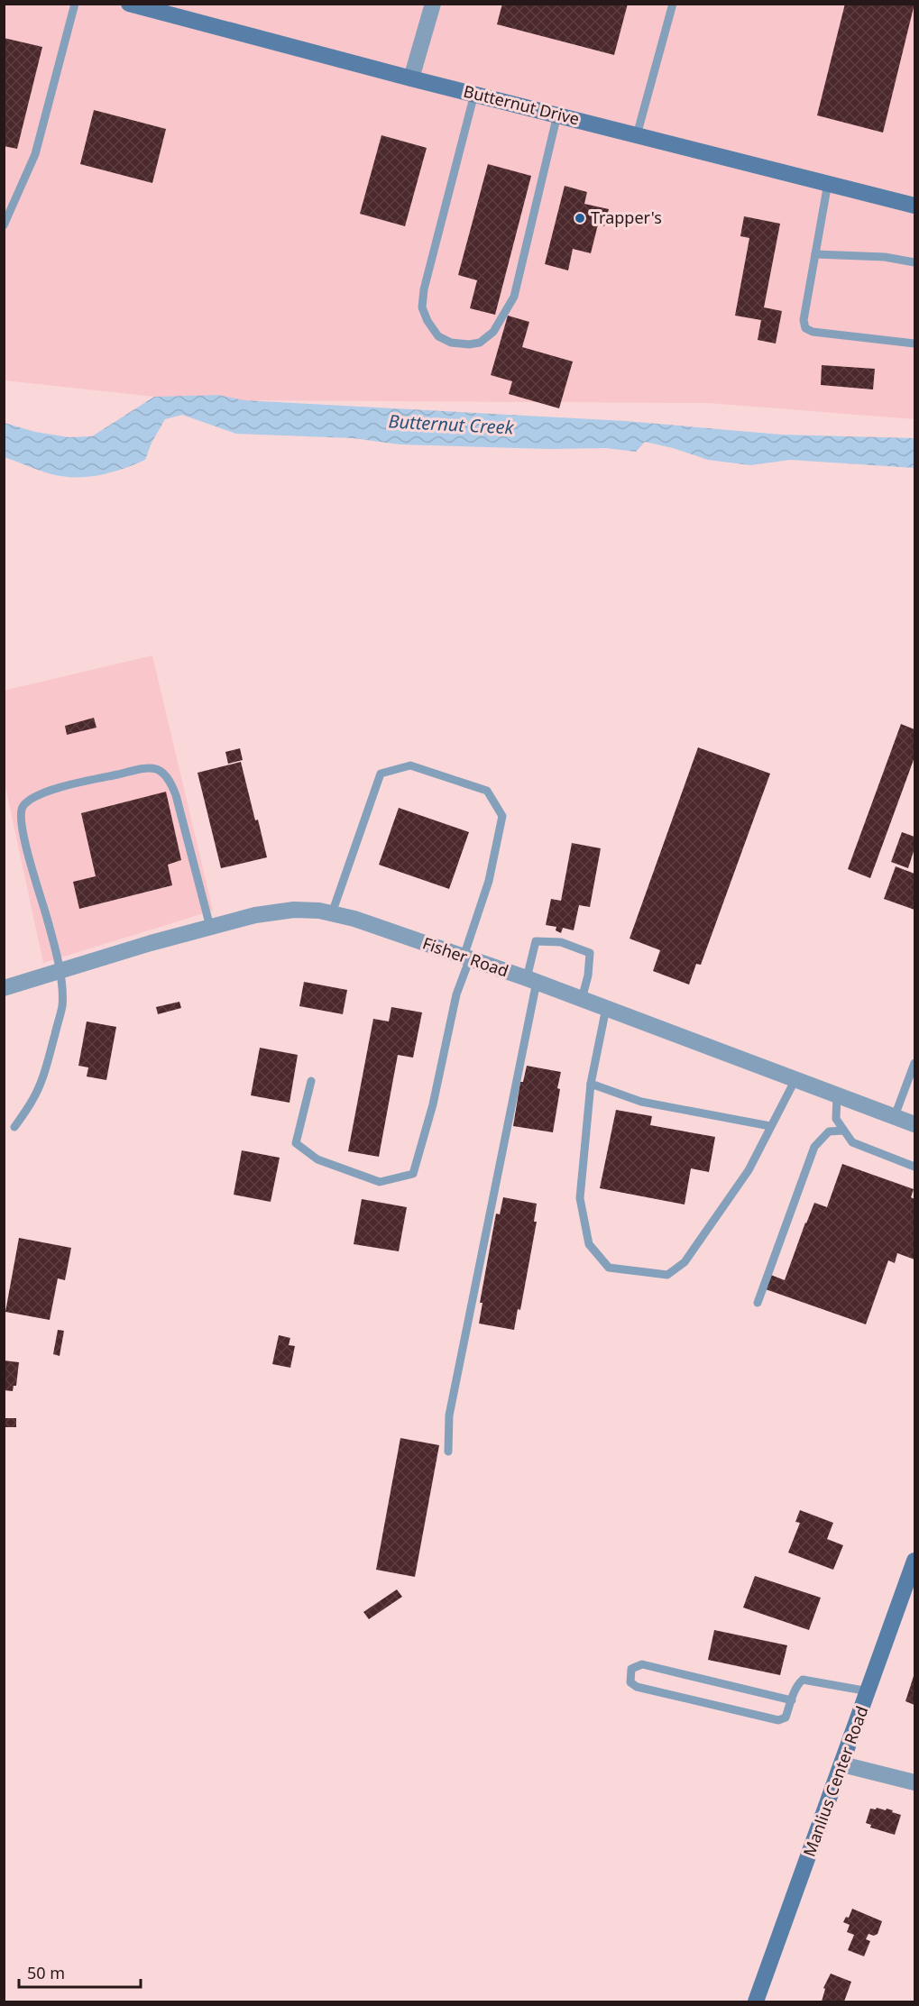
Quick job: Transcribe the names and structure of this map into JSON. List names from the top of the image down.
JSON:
{
  "streets": {
    "street": ["Butternut Drive", "Fisher Road", "Manlius Center Road"]
  },
  "water": ["Butternut Creek"],
  "places": ["Trapper's"],
  "scale_bar": "50 m"
}
